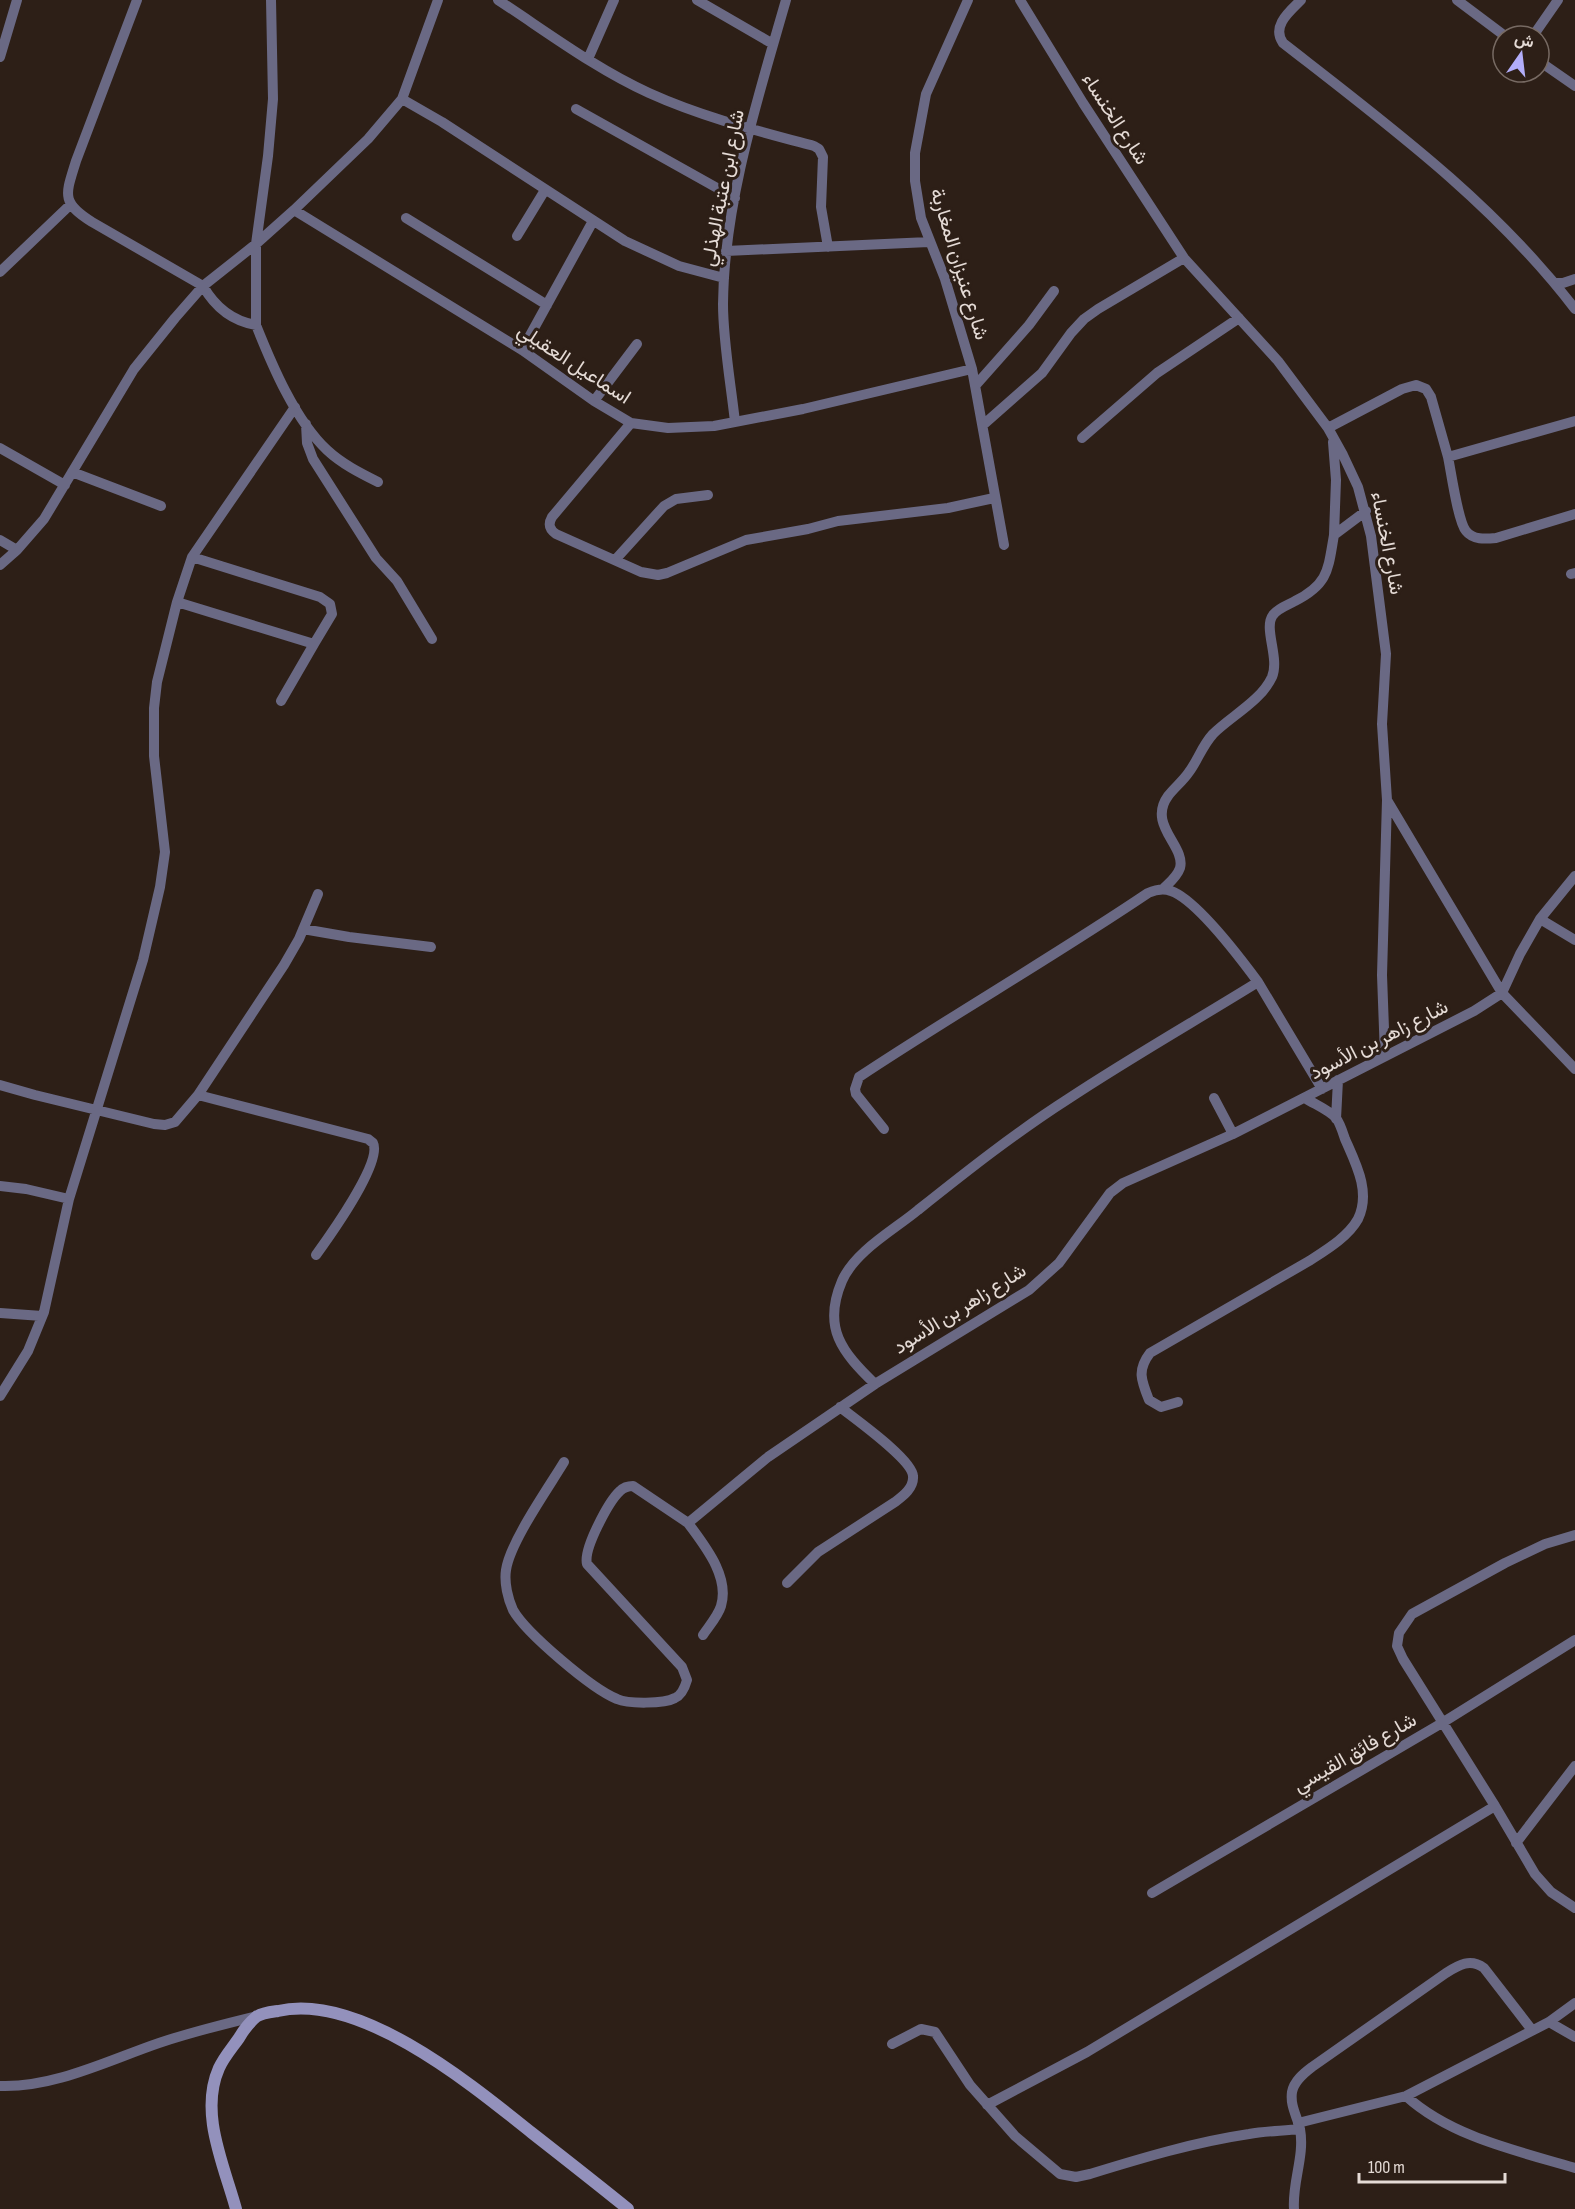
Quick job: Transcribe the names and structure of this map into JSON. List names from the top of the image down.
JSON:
{
  "streets": {
    "street": [
      "شارع الخنساء",
      "شارع ابن عتبة الهذلي",
      "شارع عنيزان المغاربة",
      "اسماعيل العقيلي",
      "شارع زاهر بن الأسود",
      "شارع فائق القيسي"
    ]
  },
  "crossings": [
    ["شارع الخنساء", "شارع زاهر بن الأسود"],
    ["شارع ابن عتبة الهذلي", "اسماعيل العقيلي"],
    ["شارع عنيزان المغاربة", "اسماعيل العقيلي"]
  ],
  "scale_bar": "100 m",
  "north": "top"
}
